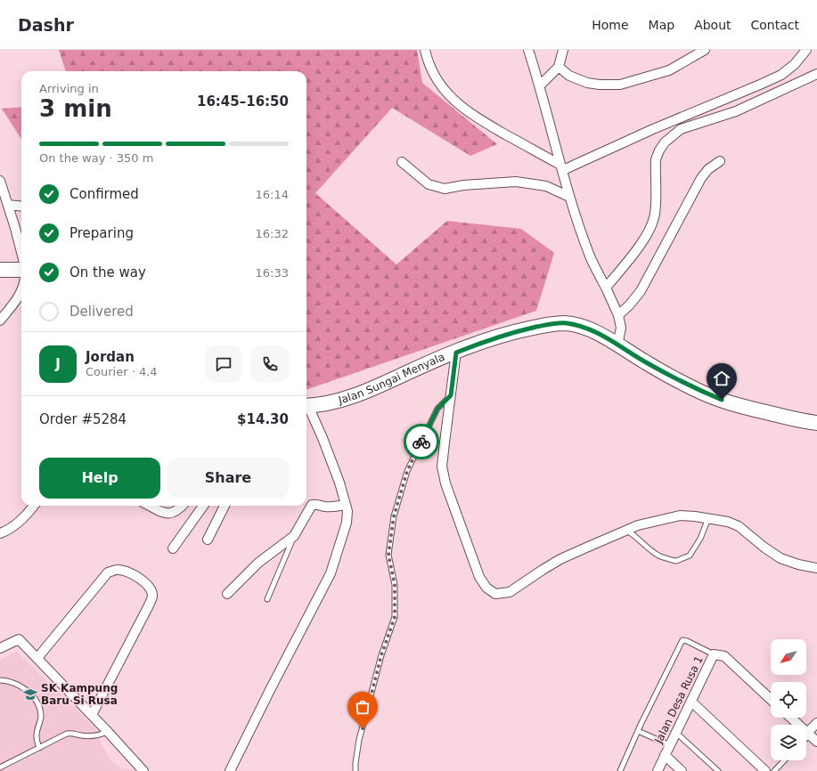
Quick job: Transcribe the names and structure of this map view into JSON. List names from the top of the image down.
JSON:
{
  "streets": {
    "main road": ["Jalan Sungai Menyala"],
    "street": ["Jalan Desa Rusa 1"]
  },
  "places": {
    "school or university": ["SK Kampung Baru Si Rusa"]
  },
  "north": "bottom left",
  "page": {
    "header": "Dashr",
    "nav": [
      "Home",
      "Map",
      "About",
      "Contact"
    ],
    "heading": ["3 min", "Arriving in", "16:45–16:50"],
    "panel": [
      "Jordan",
      "Courier · 4.4",
      "Order #5284",
      "$14.30"
    ],
    "bar": "On the way · 350 m",
    "list": [
      ["Confirmed", "16:14"],
      ["Preparing", "16:32"],
      ["On the way", "16:33"],
      "Delivered"
    ],
    "round": "J",
    "buttons": ["Help", "Share"]
  }
}
